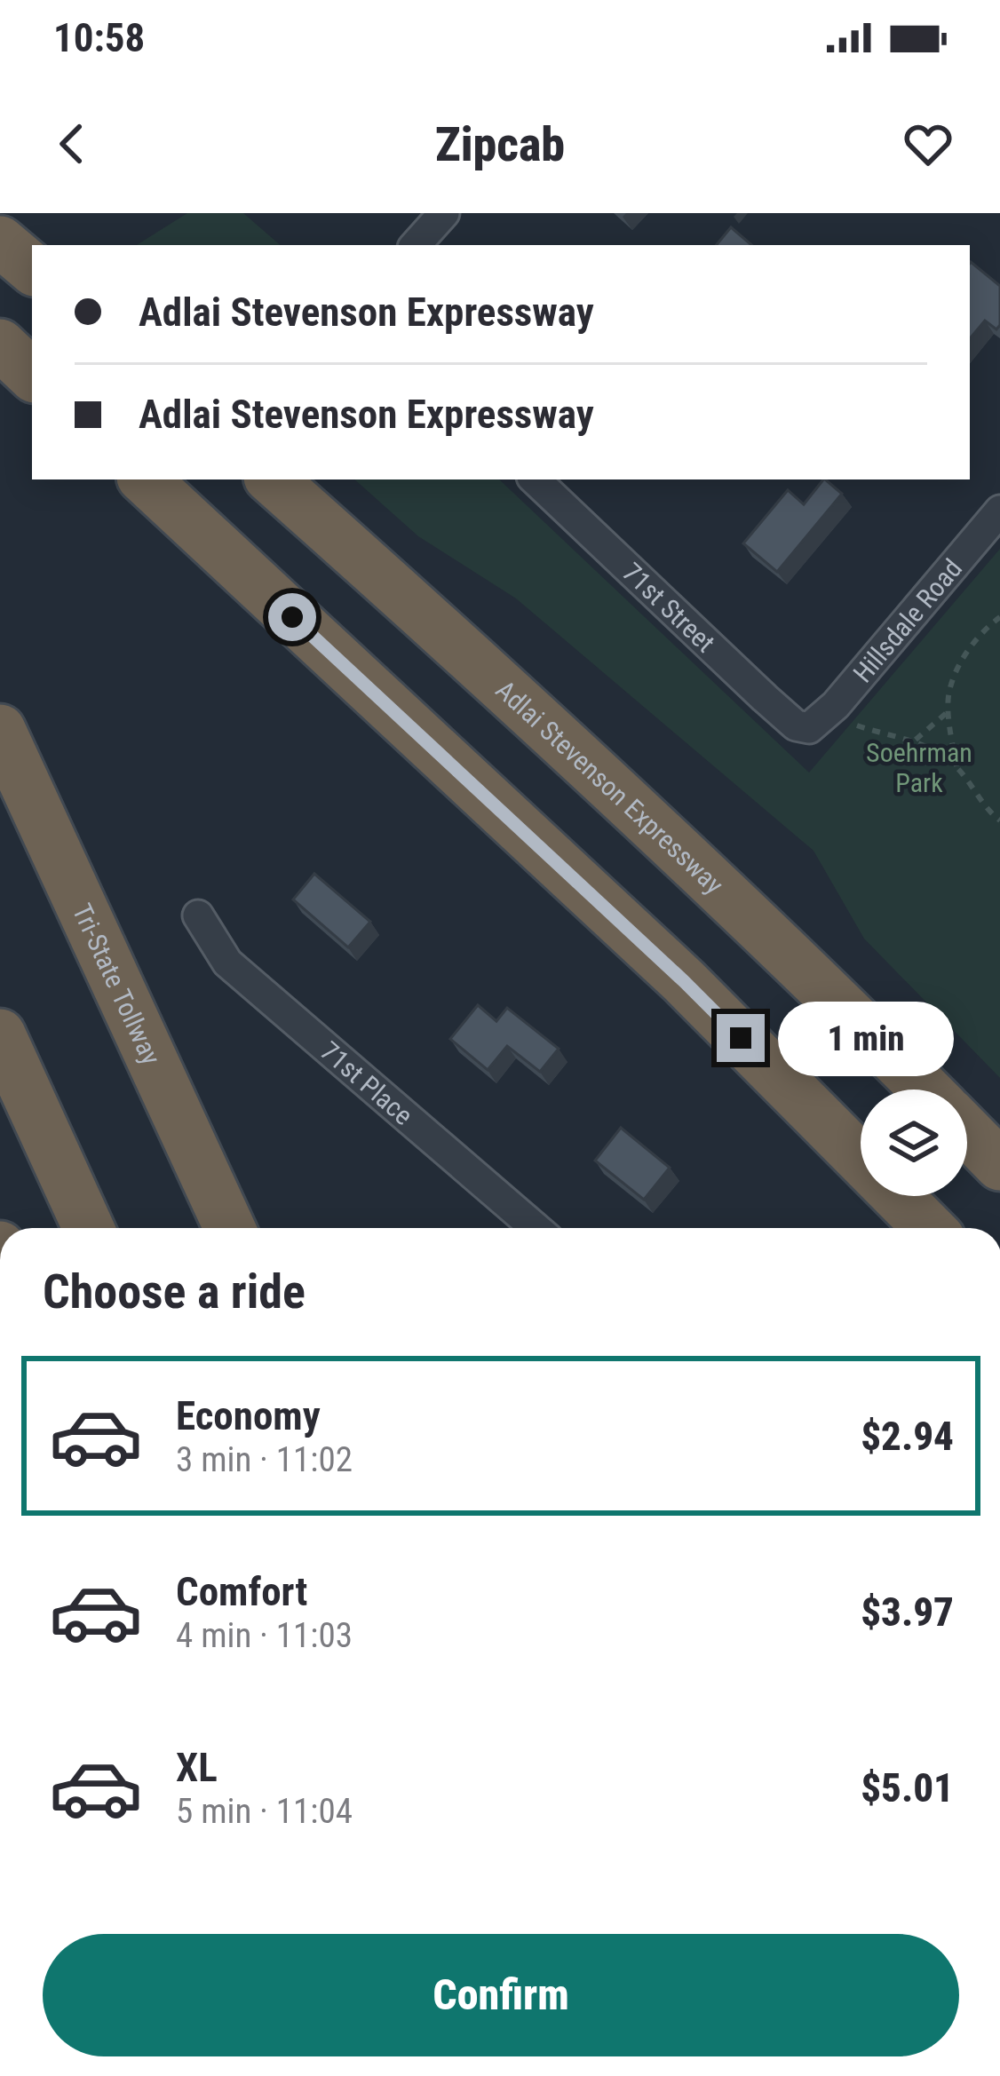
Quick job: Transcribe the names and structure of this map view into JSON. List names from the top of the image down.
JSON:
{
  "streets": {
    "highway": ["Adlai Stevenson Expressway", "Tri-State Tollway"],
    "street": ["71st Street", "Hillsdale Road", "71st Place"]
  },
  "crossings": [
    ["71st Street", "Hillsdale Road"]
  ],
  "parks": ["Soehrman Park"],
  "page": {
    "status": "10:58",
    "header": "Zipcab",
    "banner": ["Adlai Stevenson Expressway", "Adlai Stevenson Expressway"],
    "bubble": "1 min",
    "heading": "Choose a ride",
    "list": [
      {
        "name": "Economy",
        "note": "3 min · 11:02",
        "value": "$2.94"
      },
      {
        "name": "Comfort",
        "note": "4 min · 11:03",
        "value": "$3.97"
      },
      {
        "name": "XL",
        "note": "5 min · 11:04",
        "value": "$5.01"
      }
    ],
    "buttons": "Confirm"
  }
}
